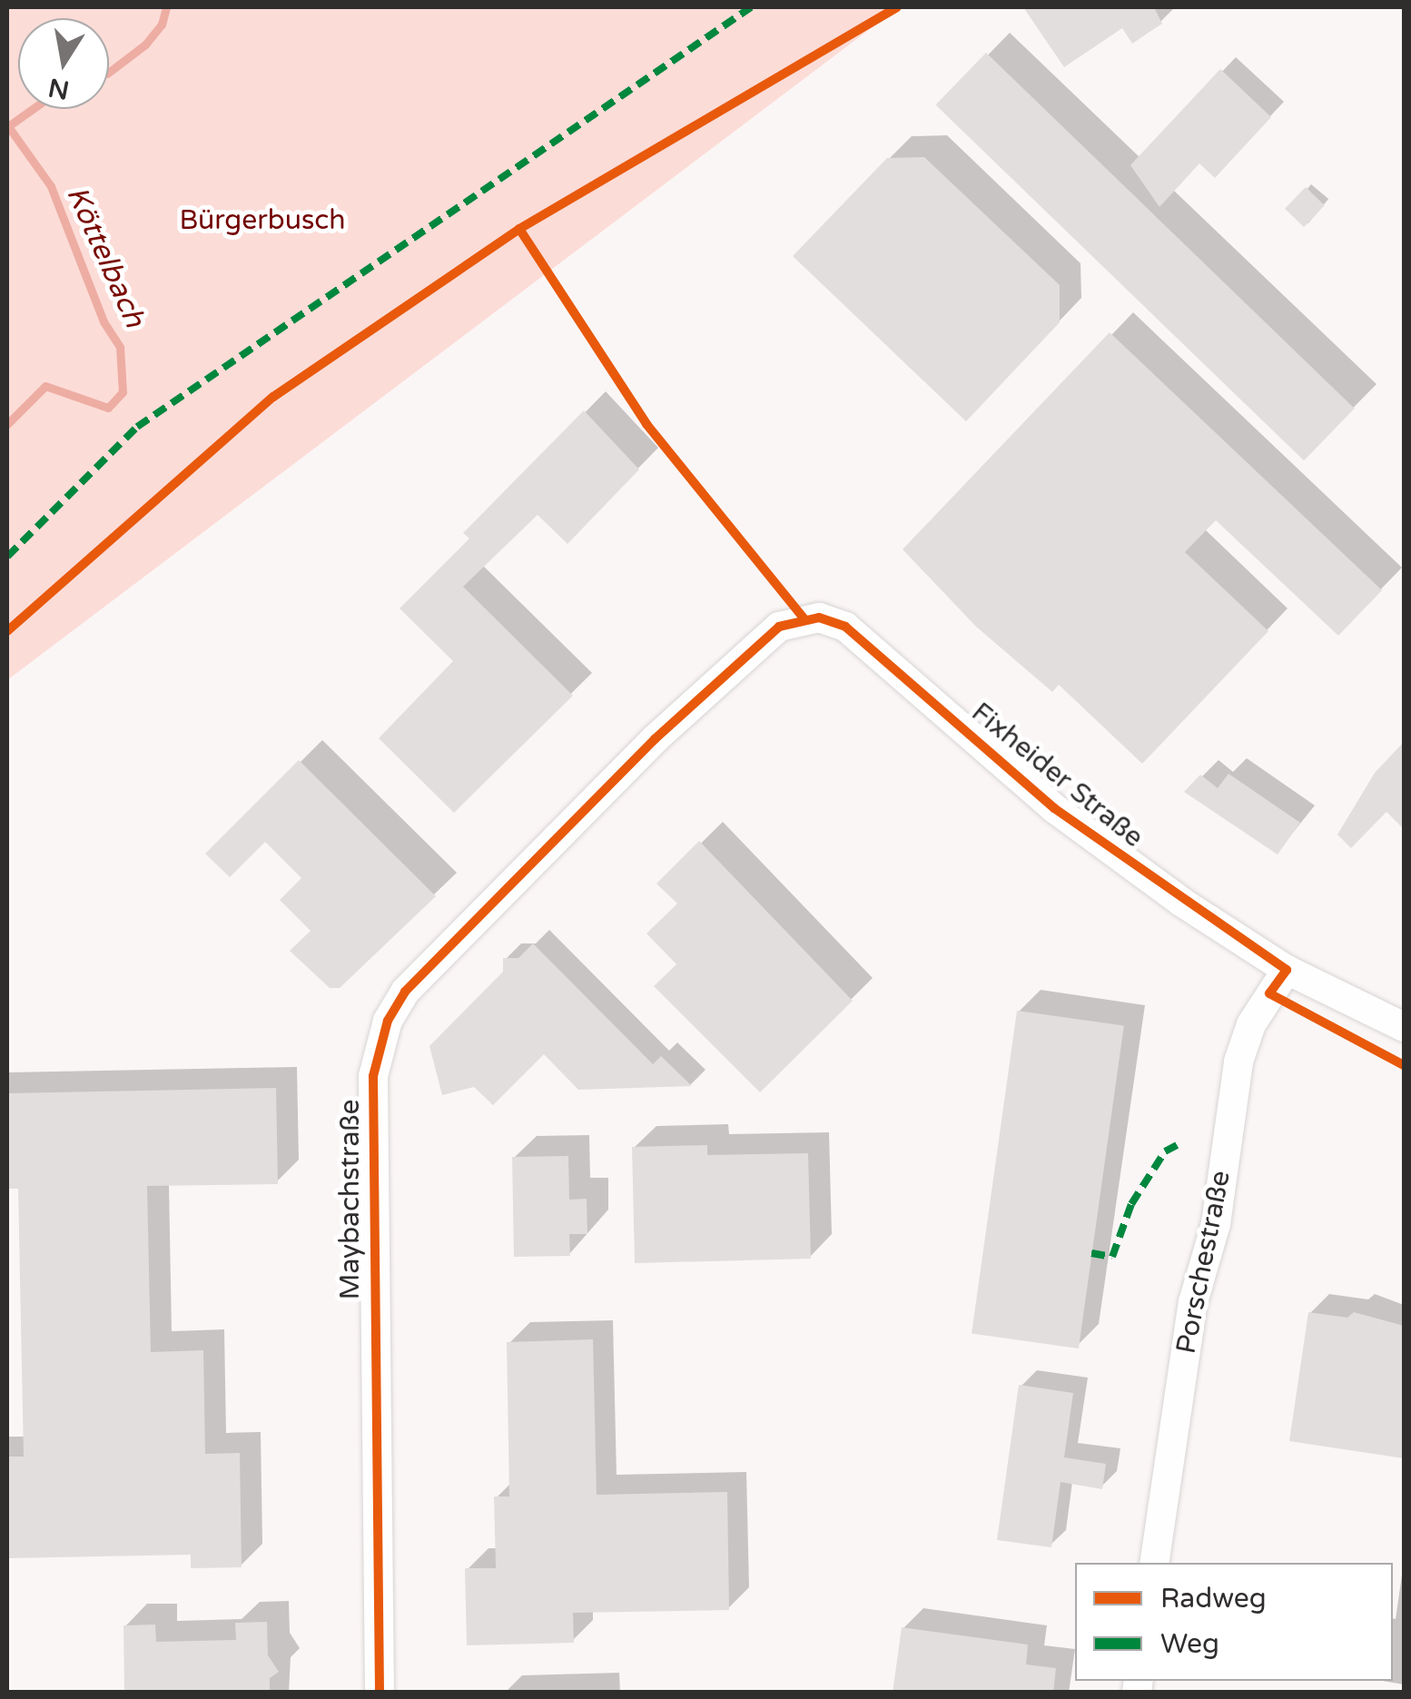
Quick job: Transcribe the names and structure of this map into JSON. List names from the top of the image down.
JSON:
{
  "streets": {
    "street": ["Fixheider Straße", "Maybachstraße", "Porschestraße"]
  },
  "crossings": [
    ["Fixheider Straße", "Maybachstraße"],
    ["Fixheider Straße", "Porschestraße"]
  ],
  "water": ["Köttelbach"],
  "parks": ["Bürgerbusch"],
  "legend": ["Radweg", "Weg"],
  "north": "bottom"
}
